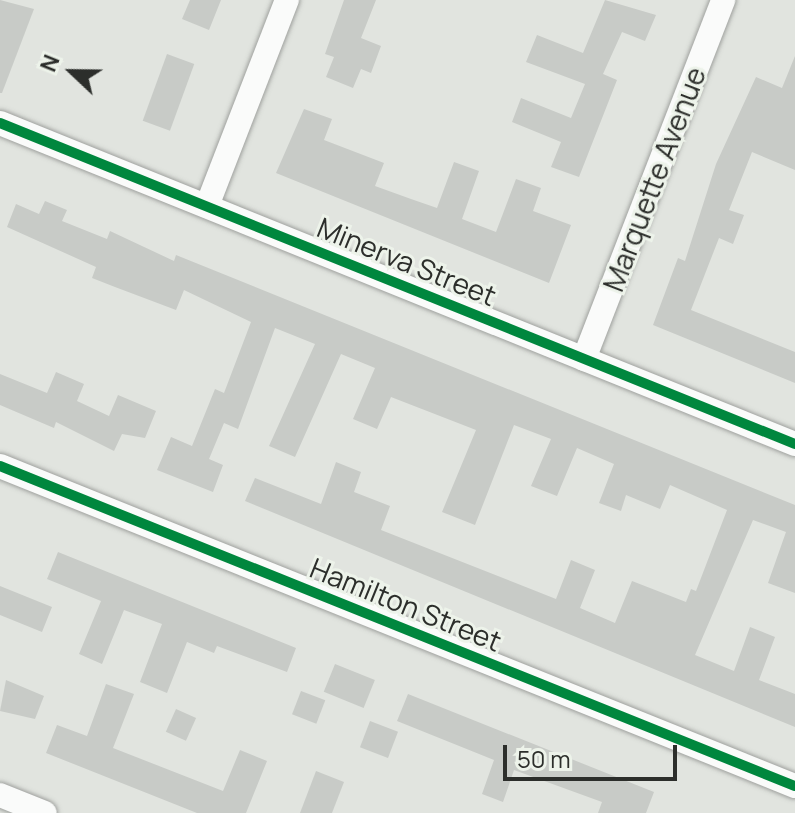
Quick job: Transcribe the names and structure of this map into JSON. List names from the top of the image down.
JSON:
{
  "streets": {
    "street": ["Marquette Avenue", "Minerva Street", "Hamilton Street"]
  },
  "crossings": [
    ["Marquette Avenue", "Minerva Street"]
  ],
  "scale_bar": "50 m",
  "north": "left"
}
